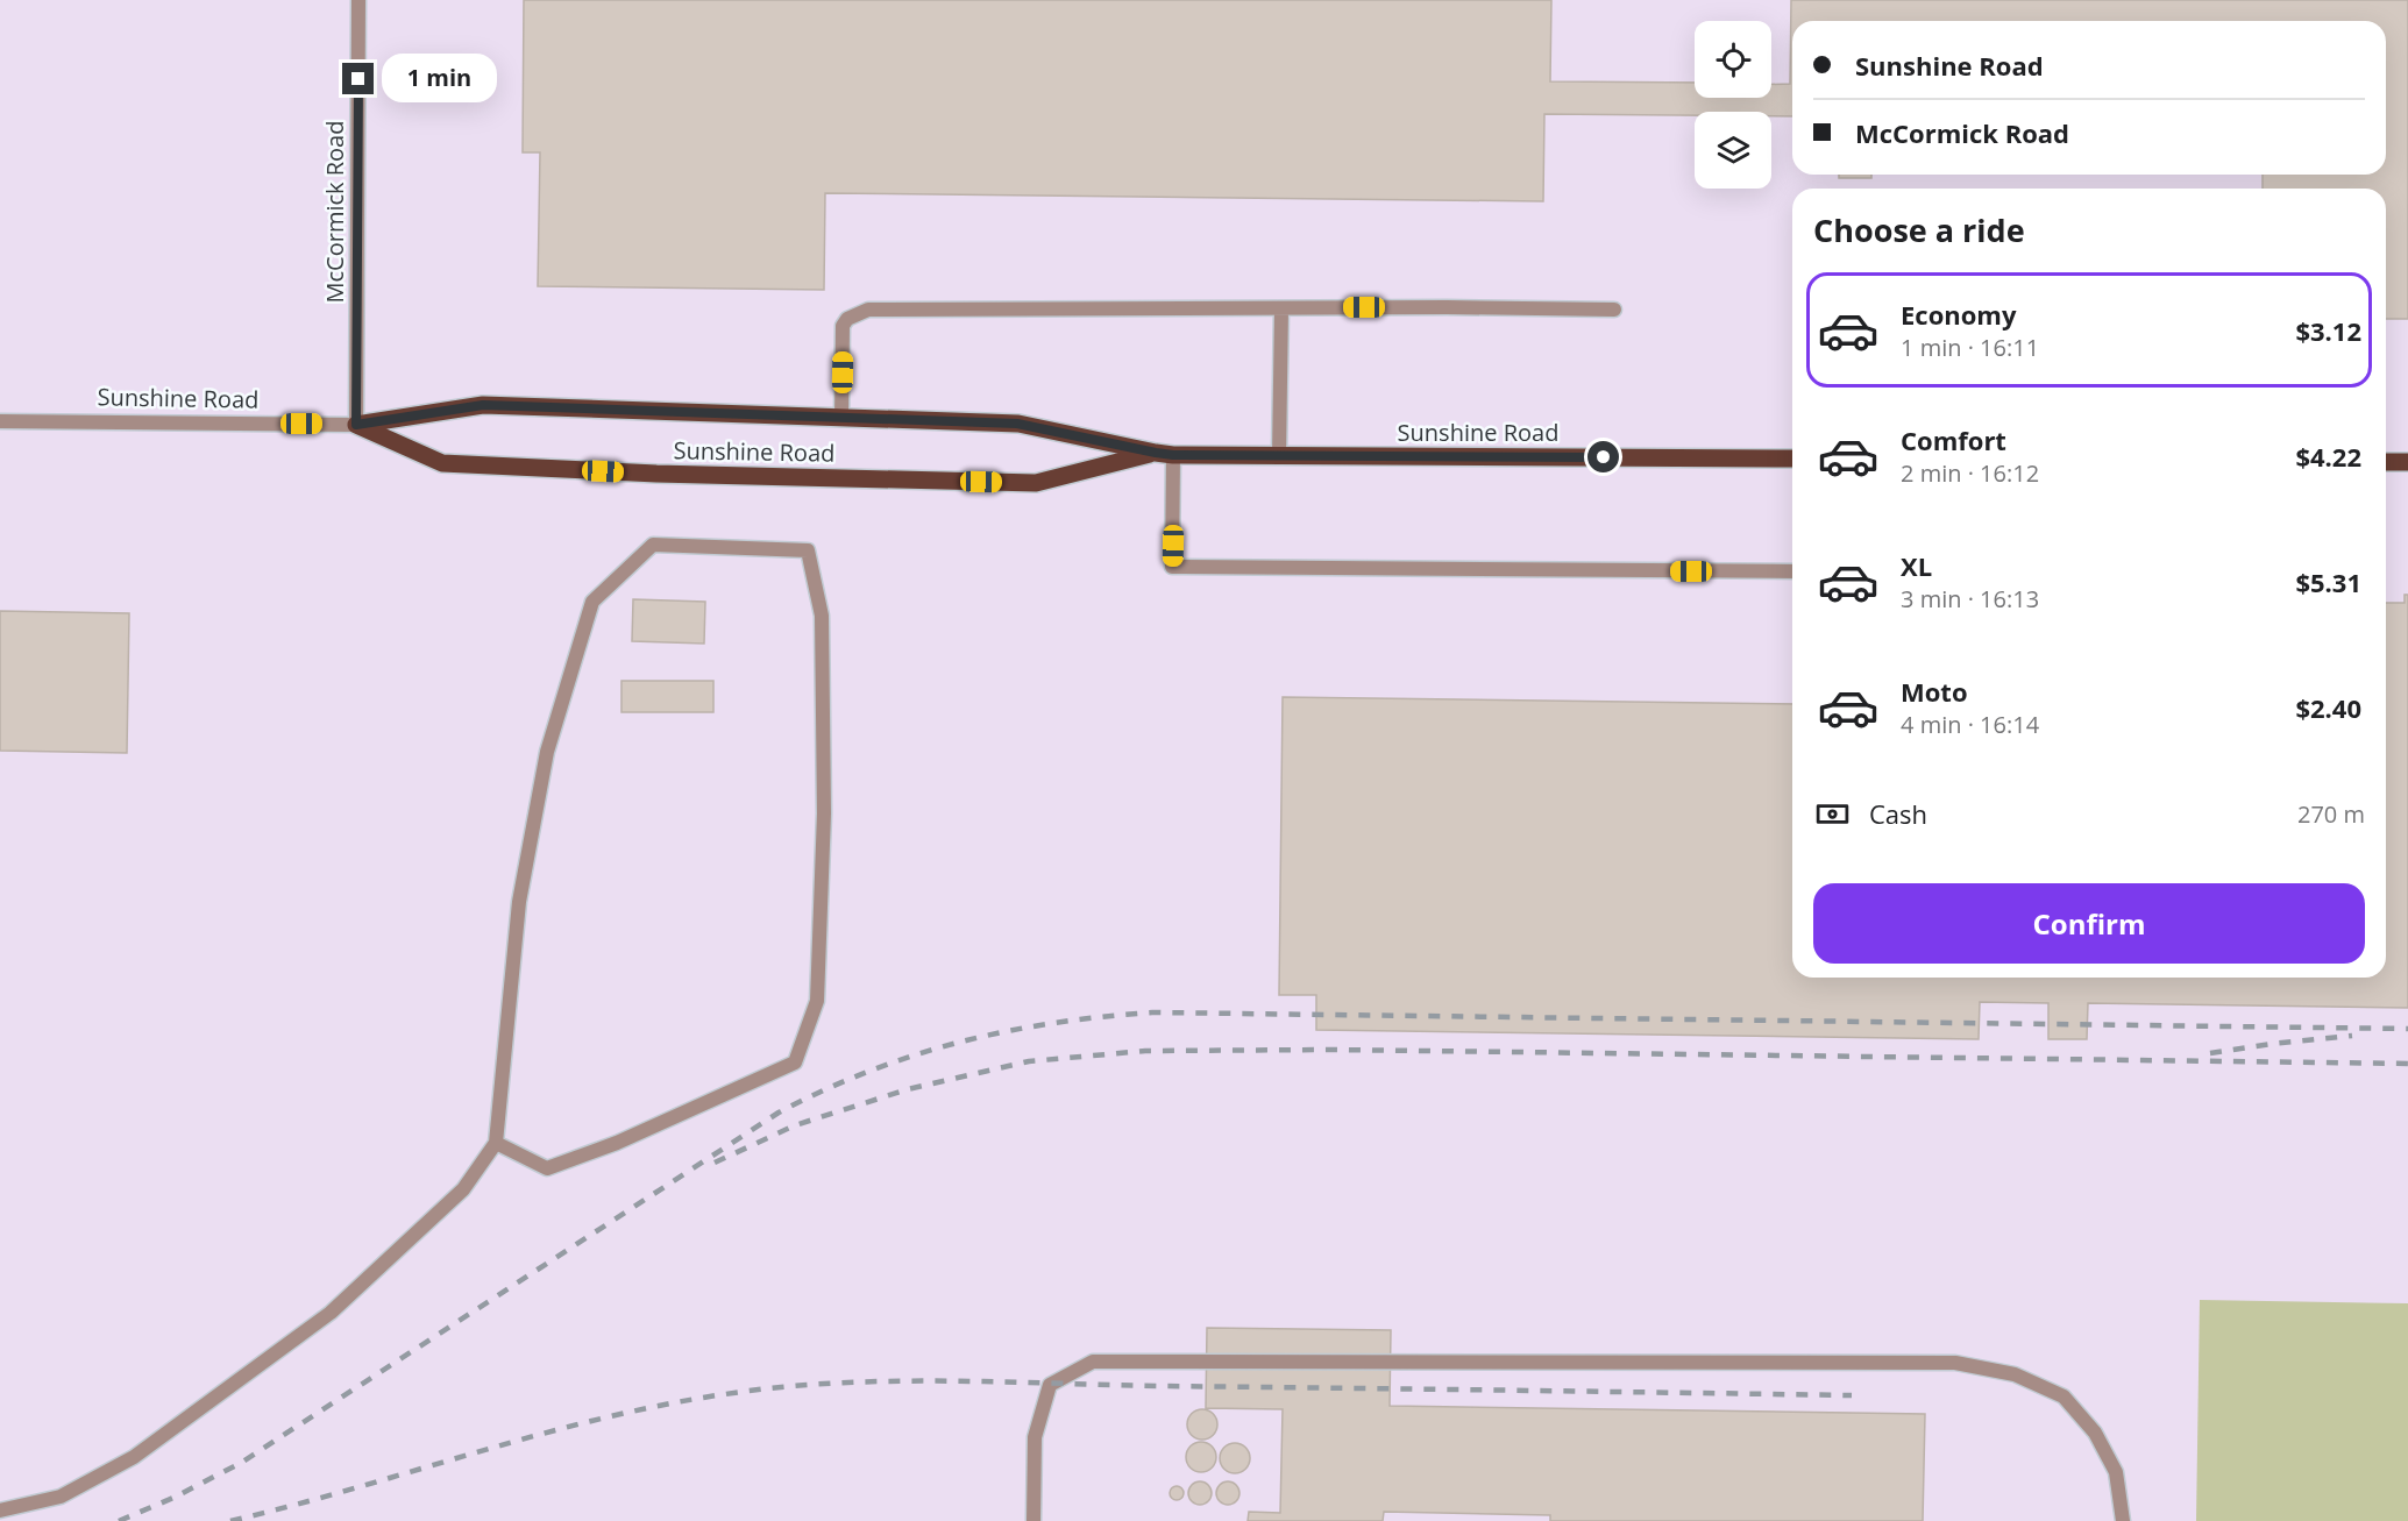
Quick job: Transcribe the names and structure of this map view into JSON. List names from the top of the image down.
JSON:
{
  "streets": {
    "main road": ["Sunshine Road"],
    "street": ["McCormick Road"]
  },
  "crossings": [
    ["McCormick Road", "Sunshine Road"]
  ],
  "page": {
    "banner": ["Sunshine Road", "McCormick Road"],
    "bubble": "1 min",
    "heading": "Choose a ride",
    "list": [
      {
        "name": "Economy",
        "note": "1 min · 16:11",
        "value": "$3.12"
      },
      {
        "name": "Comfort",
        "note": "2 min · 16:12",
        "value": "$4.22"
      },
      {
        "name": "XL",
        "note": "3 min · 16:13",
        "value": "$5.31"
      },
      {
        "name": "Moto",
        "note": "4 min · 16:14",
        "value": "$2.40"
      }
    ],
    "pay": ["Cash", "270 m"],
    "buttons": "Confirm"
  }
}
